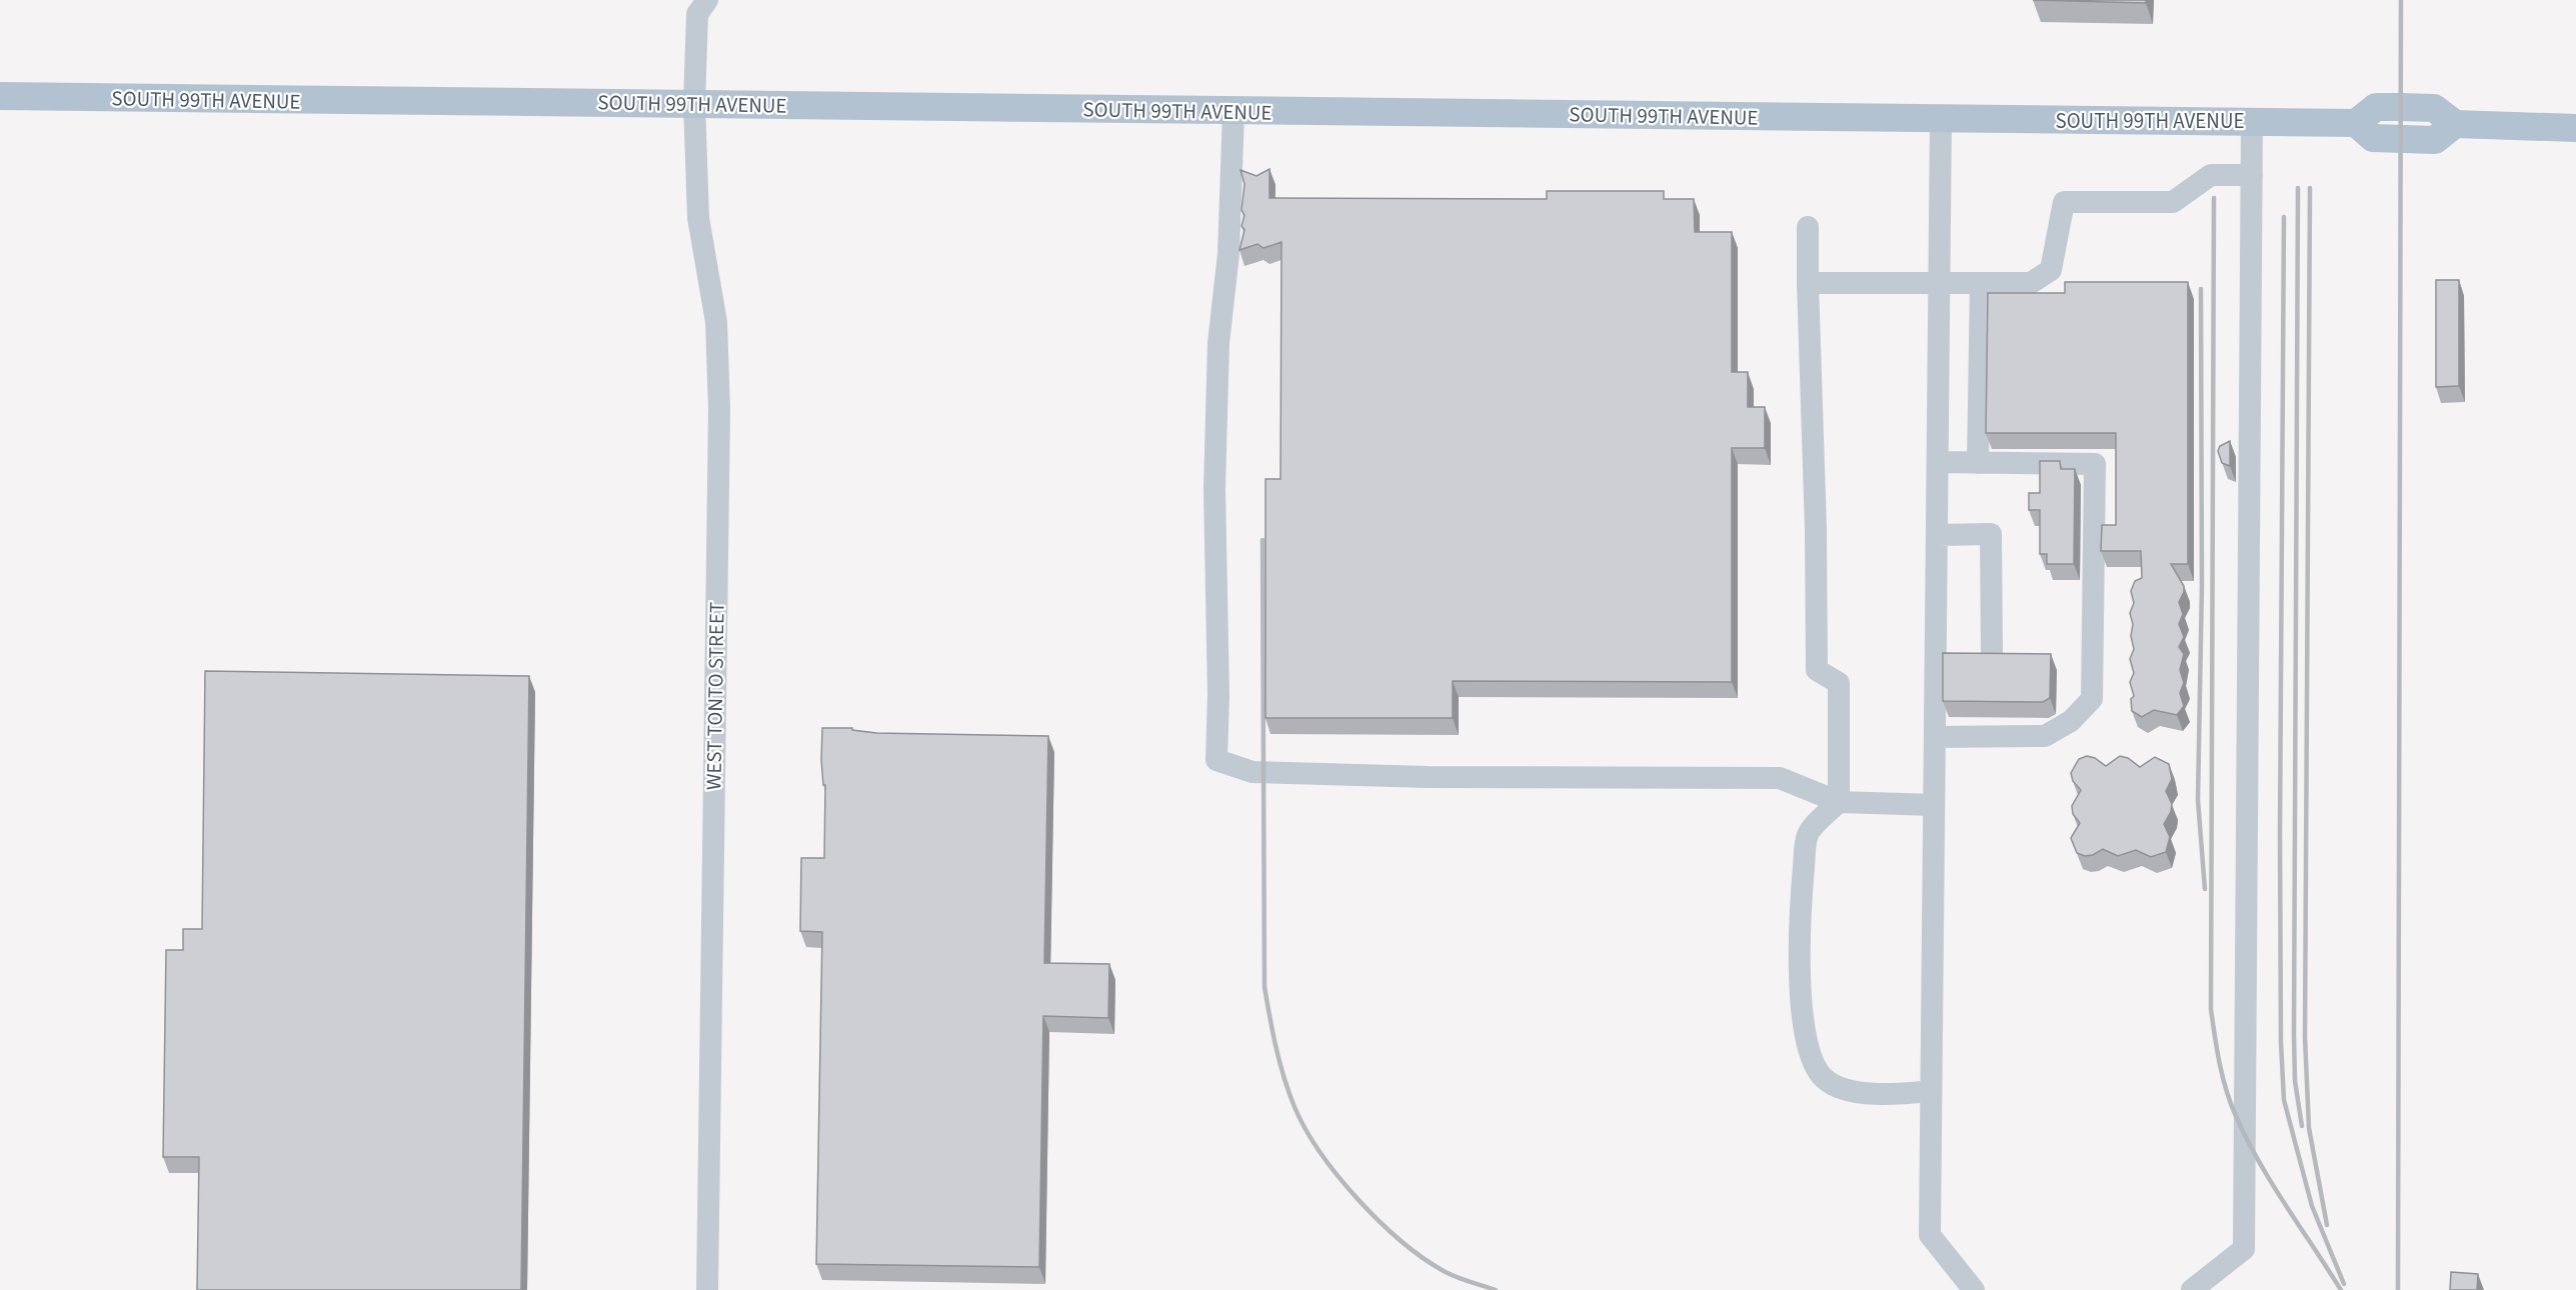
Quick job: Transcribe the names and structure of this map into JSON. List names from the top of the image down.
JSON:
{
  "streets": {
    "main road": ["SOUTH 99TH AVENUE"],
    "street": ["WEST TONTO STREET"]
  },
  "crossings": [
    ["SOUTH 99TH AVENUE", "WEST TONTO STREET"]
  ]
}
